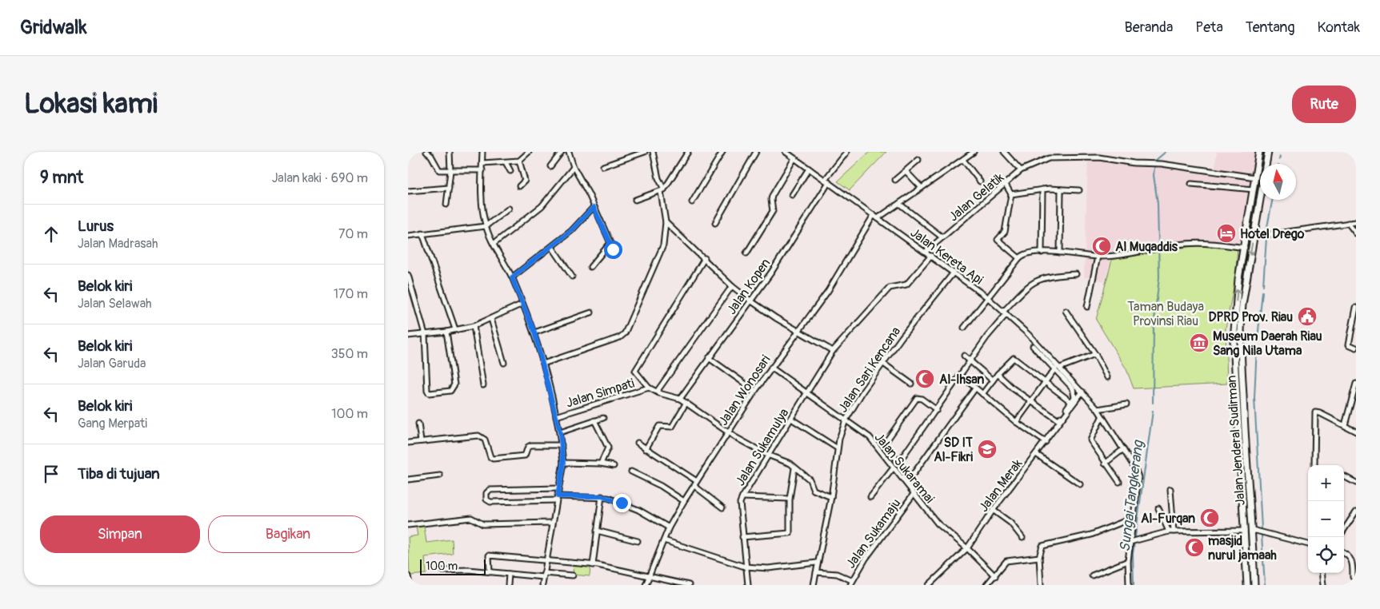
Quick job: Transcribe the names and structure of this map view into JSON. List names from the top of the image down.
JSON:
{
  "streets": {
    "main road": ["Jalan Jenderal Sudirman"],
    "street": [
      "Jalan Gelatik",
      "Jalan Kereta Api",
      "Jalan Kopen",
      "Jalan Sari Kencana",
      "Jalan Wonosari",
      "Jalan Simpati",
      "Jalan Sukamulya",
      "Jalan Sukaramai",
      "Jalan Merak",
      "Jalan Sukamaju"
    ]
  },
  "crossings": [
    ["Jalan Gelatik", "Jalan Kereta Api"],
    ["Jalan Gelatik", "Jalan Jenderal Sudirman"],
    ["Jalan Kereta Api", "Jalan Kopen"],
    ["Jalan Kereta Api", "Jalan Sari Kencana"],
    ["Jalan Kereta Api", "Jalan Wonosari"],
    ["Jalan Kereta Api", "Jalan Sukamulya"],
    ["Jalan Kereta Api", "Jalan Merak"],
    ["Jalan Sari Kencana", "Jalan Sukaramai"],
    ["Jalan Wonosari", "Jalan Sukaramai"],
    ["Jalan Sukamulya", "Jalan Sukaramai"],
    ["Jalan Sukaramai", "Jalan Merak"],
    ["Jalan Sukaramai", "Jalan Sukamaju"]
  ],
  "water": ["Sungai Tangkerang"],
  "parks": ["Taman Budaya Provinsi Riau"],
  "places": {
    "hotel": ["Hotel Drego"],
    "mosque": [
      "Al Muqaddis",
      "Al-Ihsan",
      "Al-Furqan",
      "masjid nurul jamaah"
    ],
    "public building": ["DPRD Prov. Riau"],
    "museum": ["Museum Daerah Riau Sang Nila Utama"],
    "school or university": ["SD IT Al-Fikri"]
  },
  "scale_bar": "100 m",
  "north": "top",
  "page": {
    "header": "Gridwalk",
    "nav": [
      "Beranda",
      "Peta",
      "Tentang",
      "Kontak"
    ],
    "buttons": [
      "Rute",
      ["Simpan", "Bagikan"]
    ],
    "title": "Lokasi kami",
    "heading": ["9 mnt", "Jalan kaki · 690 m"],
    "list": [
      ["Lurus", "Jalan Madrasah", "70 m"],
      ["Belok kiri", "Jalan Selawah", "170 m"],
      ["Belok kiri", "Jalan Garuda", "350 m"],
      ["Belok kiri", "Gang Merpati", "100 m"],
      "Tiba di tujuan"
    ],
    "map_buttons": ["+", "−"],
    "scale": "100 m"
  }
}
